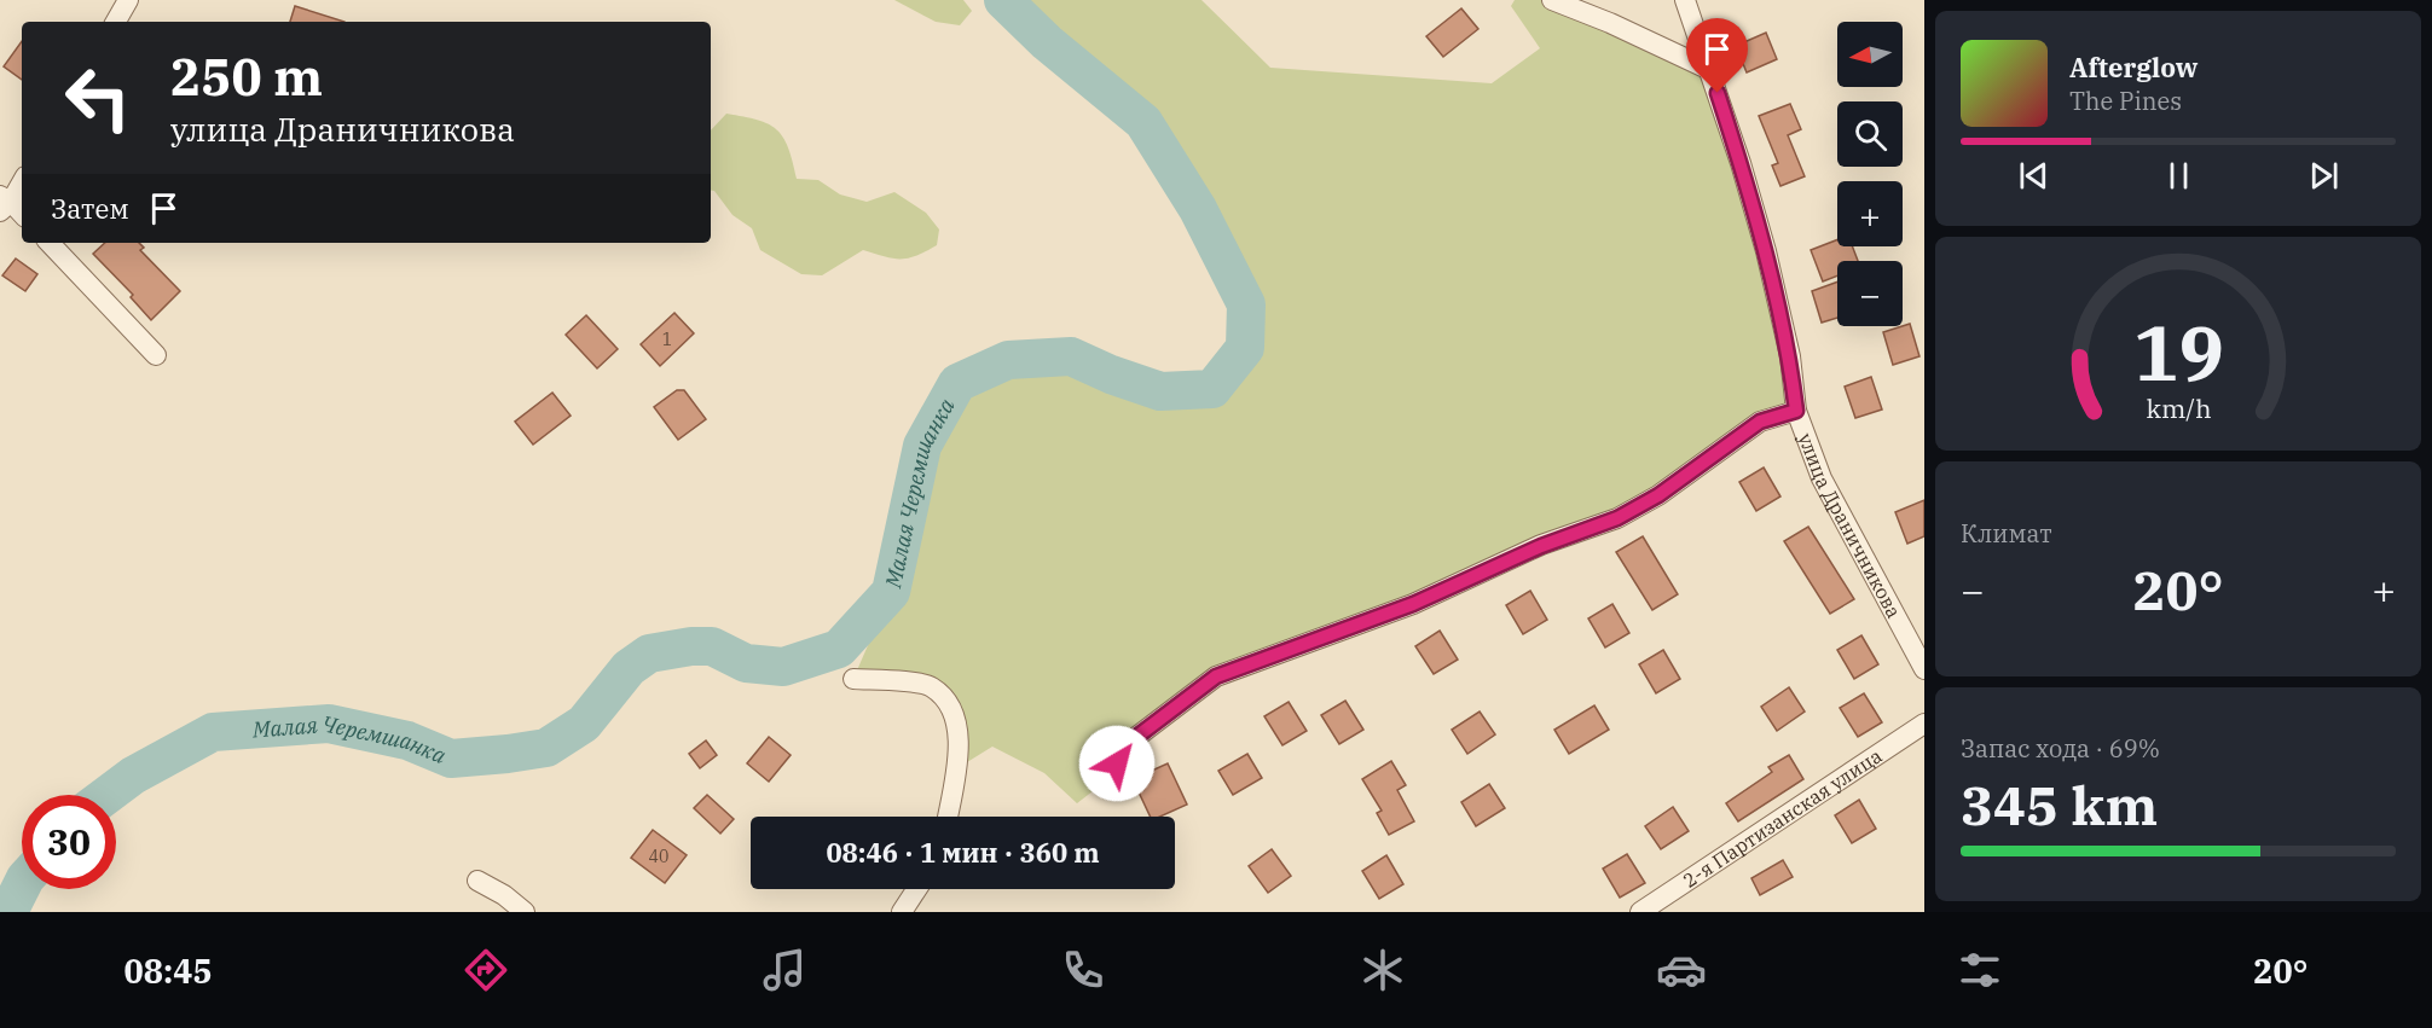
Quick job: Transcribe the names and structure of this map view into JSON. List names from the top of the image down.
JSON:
{
  "streets": {
    "street": ["улица Драничникова", "2-я Партизанская улица"]
  },
  "water": ["Малая Черемшанка"],
  "house_numbers": ["1", "40"],
  "north": "left",
  "page": {
    "map_buttons": ["+", "−"],
    "turn": ["250 m", "улица Драничникова"],
    "song": ["Afterglow", "The Pines"],
    "then": "Затем",
    "tile": [
      "Климат",
      ["Запас хода · 69%", "345 km"]
    ],
    "heat": ["−", "20°", "+"],
    "limit": "30",
    "trip": "08:46 · 1 мин · 360 m",
    "tabs": ["08:45", "20°"],
    "gauge": ["19", "km/h"]
  }
}
